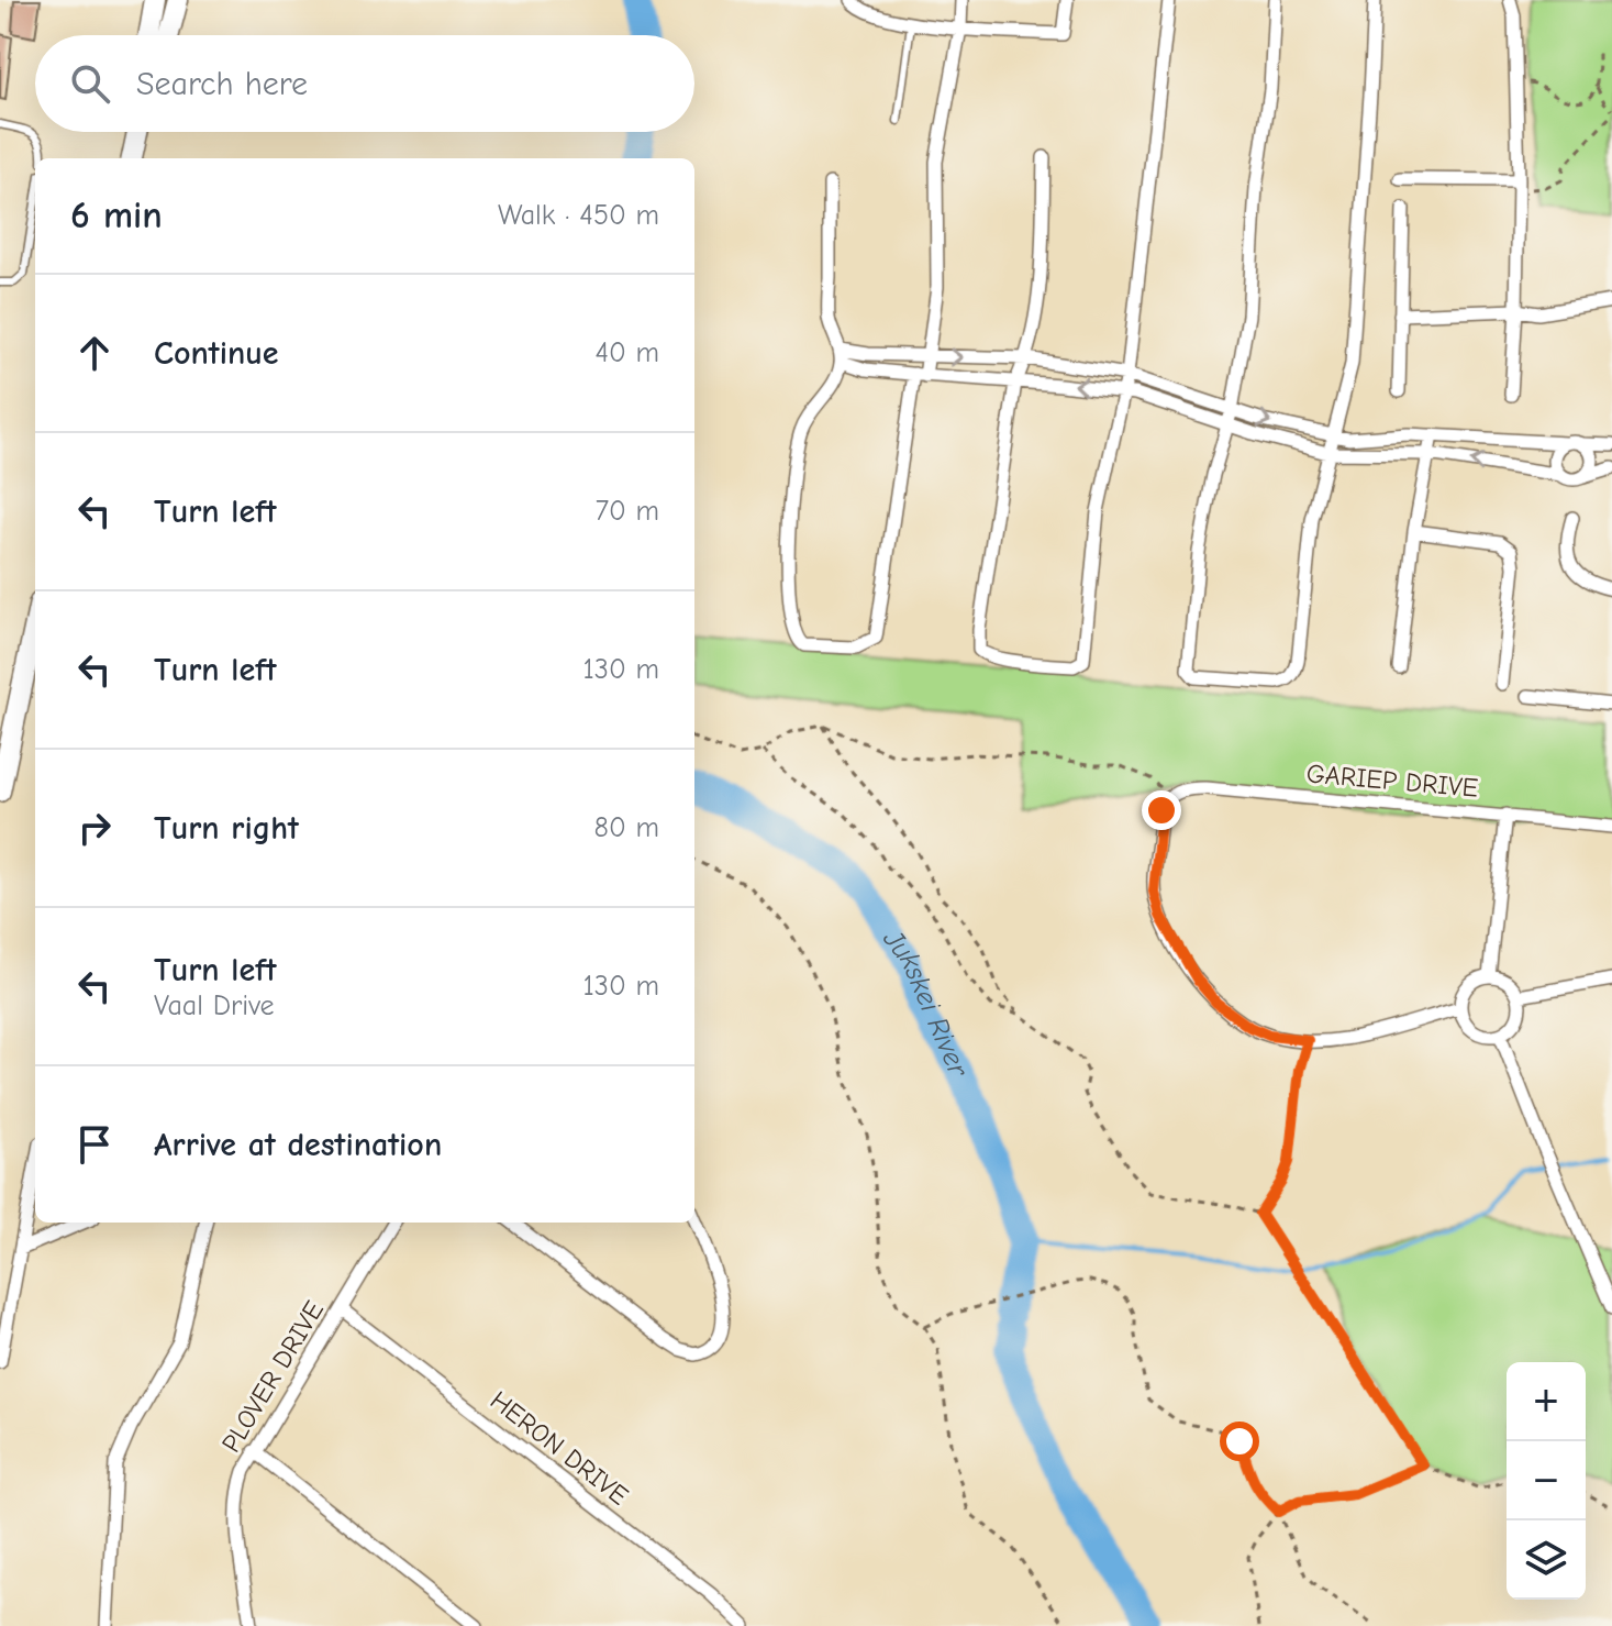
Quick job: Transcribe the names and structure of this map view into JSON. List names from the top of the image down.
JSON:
{
  "streets": {
    "street": ["GARIEP DRIVE", "PLOVER DRIVE", "HERON DRIVE"]
  },
  "crossings": [
    ["PLOVER DRIVE", "HERON DRIVE"]
  ],
  "water": ["Jukskei River"],
  "page": {
    "search": "Search here",
    "heading": ["6 min", "Walk · 450 m"],
    "list": [
      ["Continue", "40 m"],
      ["Turn left", "70 m"],
      ["Turn left", "130 m"],
      ["Turn right", "80 m"],
      ["Turn left", "Vaal Drive", "130 m"],
      "Arrive at destination"
    ],
    "map_buttons": ["+", "−"]
  }
}
